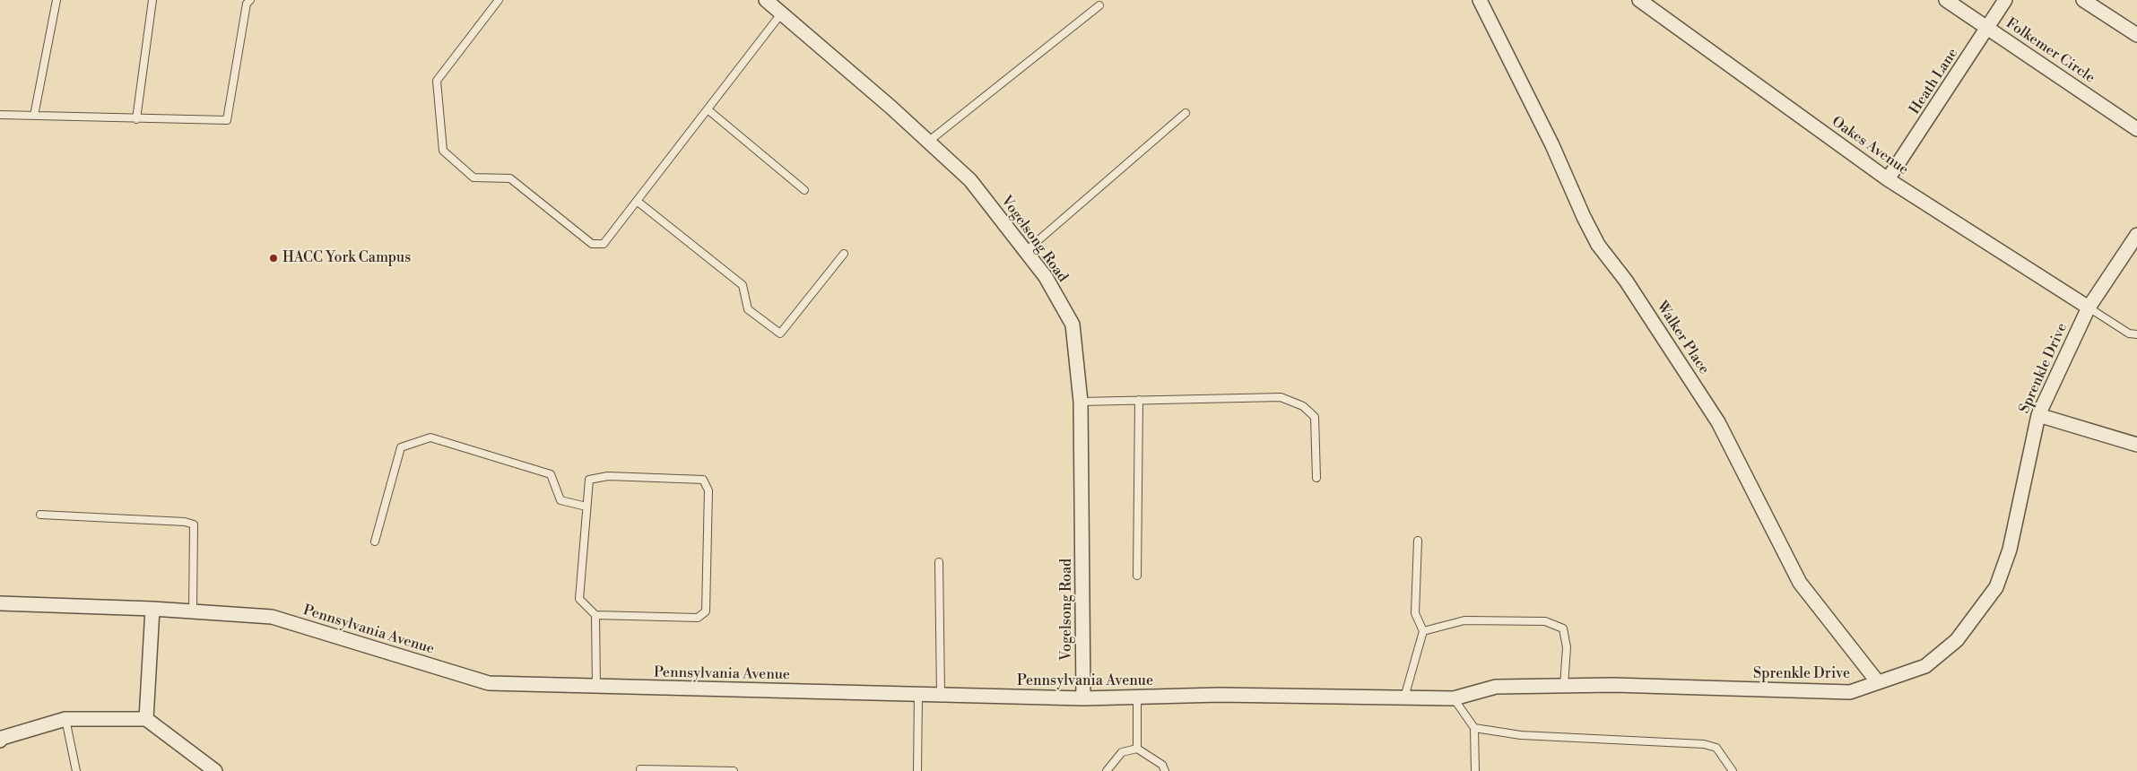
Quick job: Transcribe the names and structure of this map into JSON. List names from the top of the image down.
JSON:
{
  "streets": {
    "street": [
      "Folkemer Circle",
      "Heath Lane",
      "Oakes Avenue",
      "Vogelsong Road",
      "Walker Place",
      "Sprenkle Drive",
      "Pennsylvania Avenue"
    ]
  },
  "crossings": [
    ["Folkemer Circle", "Heath Lane"],
    ["Heath Lane", "Oakes Avenue"],
    ["Oakes Avenue", "Sprenkle Drive"],
    ["Vogelsong Road", "Pennsylvania Avenue"],
    ["Walker Place", "Sprenkle Drive"],
    ["Sprenkle Drive", "Pennsylvania Avenue"]
  ],
  "places": ["HACC York Campus"]
}
